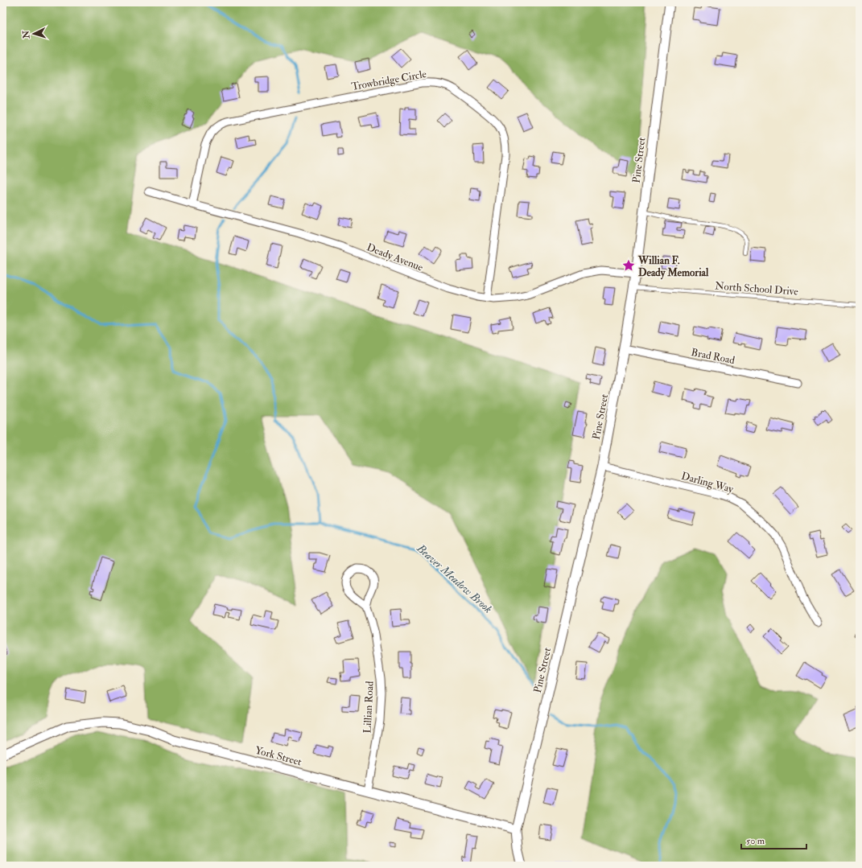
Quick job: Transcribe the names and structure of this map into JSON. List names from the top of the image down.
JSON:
{
  "streets": {
    "street": [
      "Trowbridge Circle",
      "Pine Street",
      "Deady Avenue",
      "Brad Road",
      "Darling Way",
      "Lillian Road",
      "York Street"
    ],
    "lane": ["North School Drive"]
  },
  "crossings": [
    ["Trowbridge Circle", "Deady Avenue"],
    ["Pine Street", "Deady Avenue"],
    ["Pine Street", "North School Drive"],
    ["Pine Street", "Brad Road"],
    ["Pine Street", "Darling Way"],
    ["Pine Street", "York Street"],
    ["Lillian Road", "York Street"]
  ],
  "water": ["Beaver Meadow Brook"],
  "places": {
    "place": ["Willian F. Deady Memorial"]
  },
  "scale_bar": "50 m",
  "north": "left"
}
